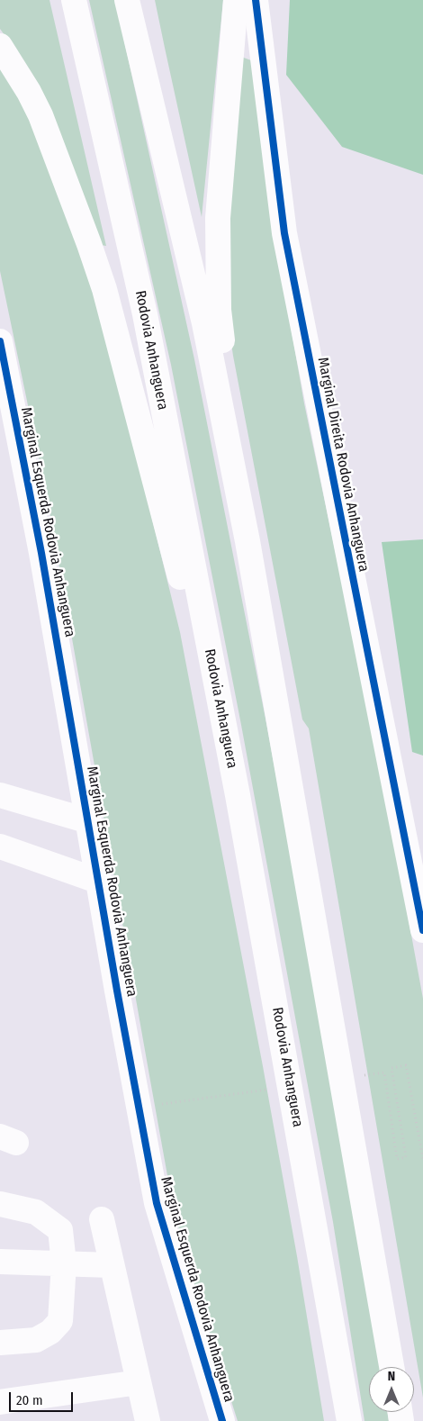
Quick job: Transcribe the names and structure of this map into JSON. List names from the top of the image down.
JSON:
{
  "streets": {
    "main road": ["Rodovia Anhanguera", "Marginal Direita Rodovia Anhanguera", "Marginal Esquerda Rodovia Anhanguera"]
  },
  "scale_bar": "20 m",
  "north": "top"
}
